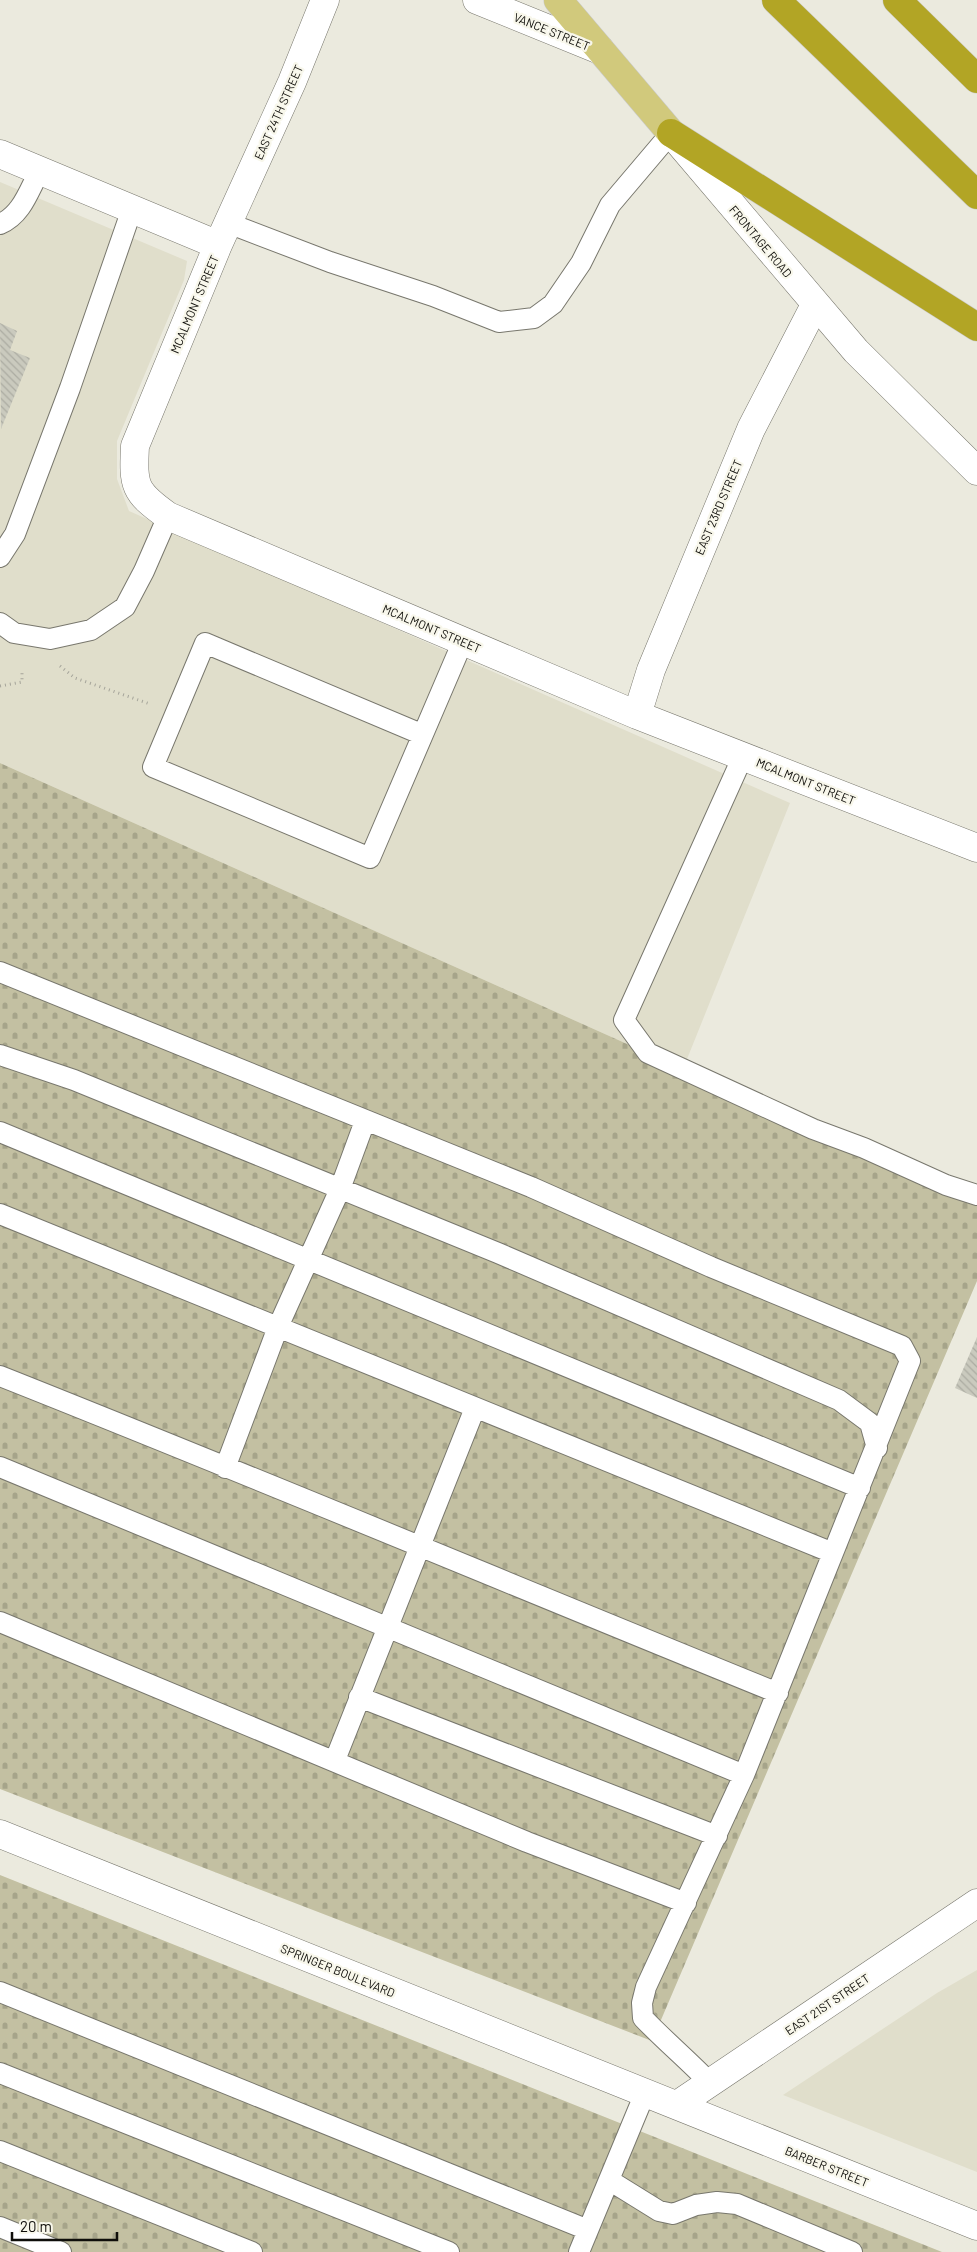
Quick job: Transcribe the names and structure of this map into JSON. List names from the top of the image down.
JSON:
{
  "streets": {
    "main road": ["FRONTAGE ROAD"],
    "street": [
      "VANCE STREET",
      "EAST 24TH STREET",
      "MCALMONT STREET",
      "EAST 23RD STREET",
      "SPRINGER BOULEVARD",
      "EAST 21ST STREET",
      "BARBER STREET"
    ]
  },
  "crossings": [
    ["VANCE STREET", "FRONTAGE ROAD"],
    ["EAST 24TH STREET", "MCALMONT STREET"],
    ["FRONTAGE ROAD", "EAST 23RD STREET"],
    ["MCALMONT STREET", "EAST 23RD STREET"],
    ["SPRINGER BOULEVARD", "EAST 21ST STREET"],
    ["SPRINGER BOULEVARD", "BARBER STREET"],
    ["EAST 21ST STREET", "BARBER STREET"]
  ],
  "scale_bar": "20 m"
}
